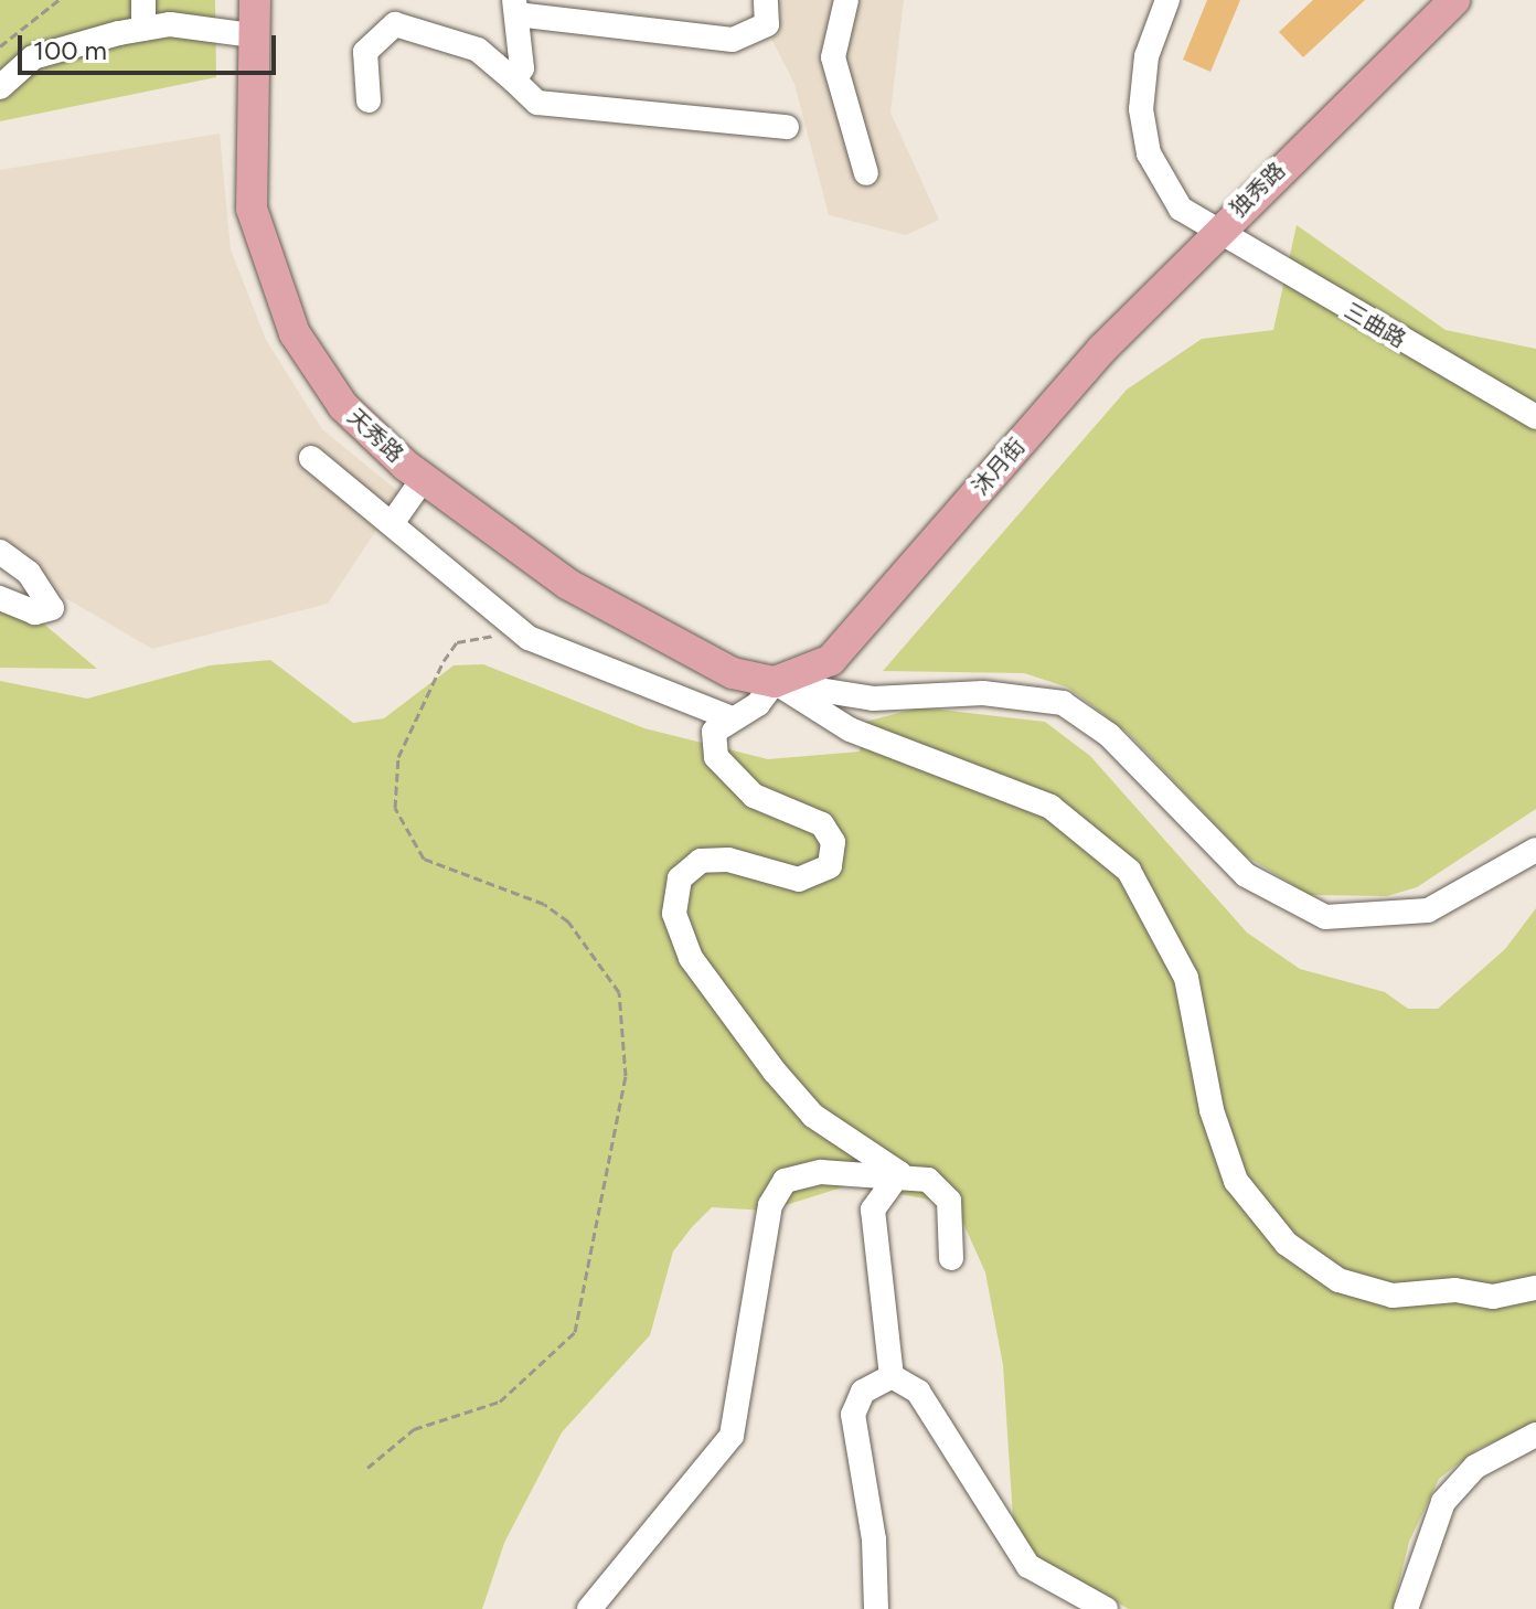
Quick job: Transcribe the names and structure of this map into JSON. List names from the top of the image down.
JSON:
{
  "streets": {
    "main road": ["独秀路", "天秀路", "沐月街"],
    "street": ["三曲路"]
  },
  "crossings": [
    ["独秀路", "三曲路"],
    ["独秀路", "沐月街"],
    ["三曲路", "沐月街"],
    ["天秀路", "沐月街"]
  ],
  "scale_bar": "100 m"
}
